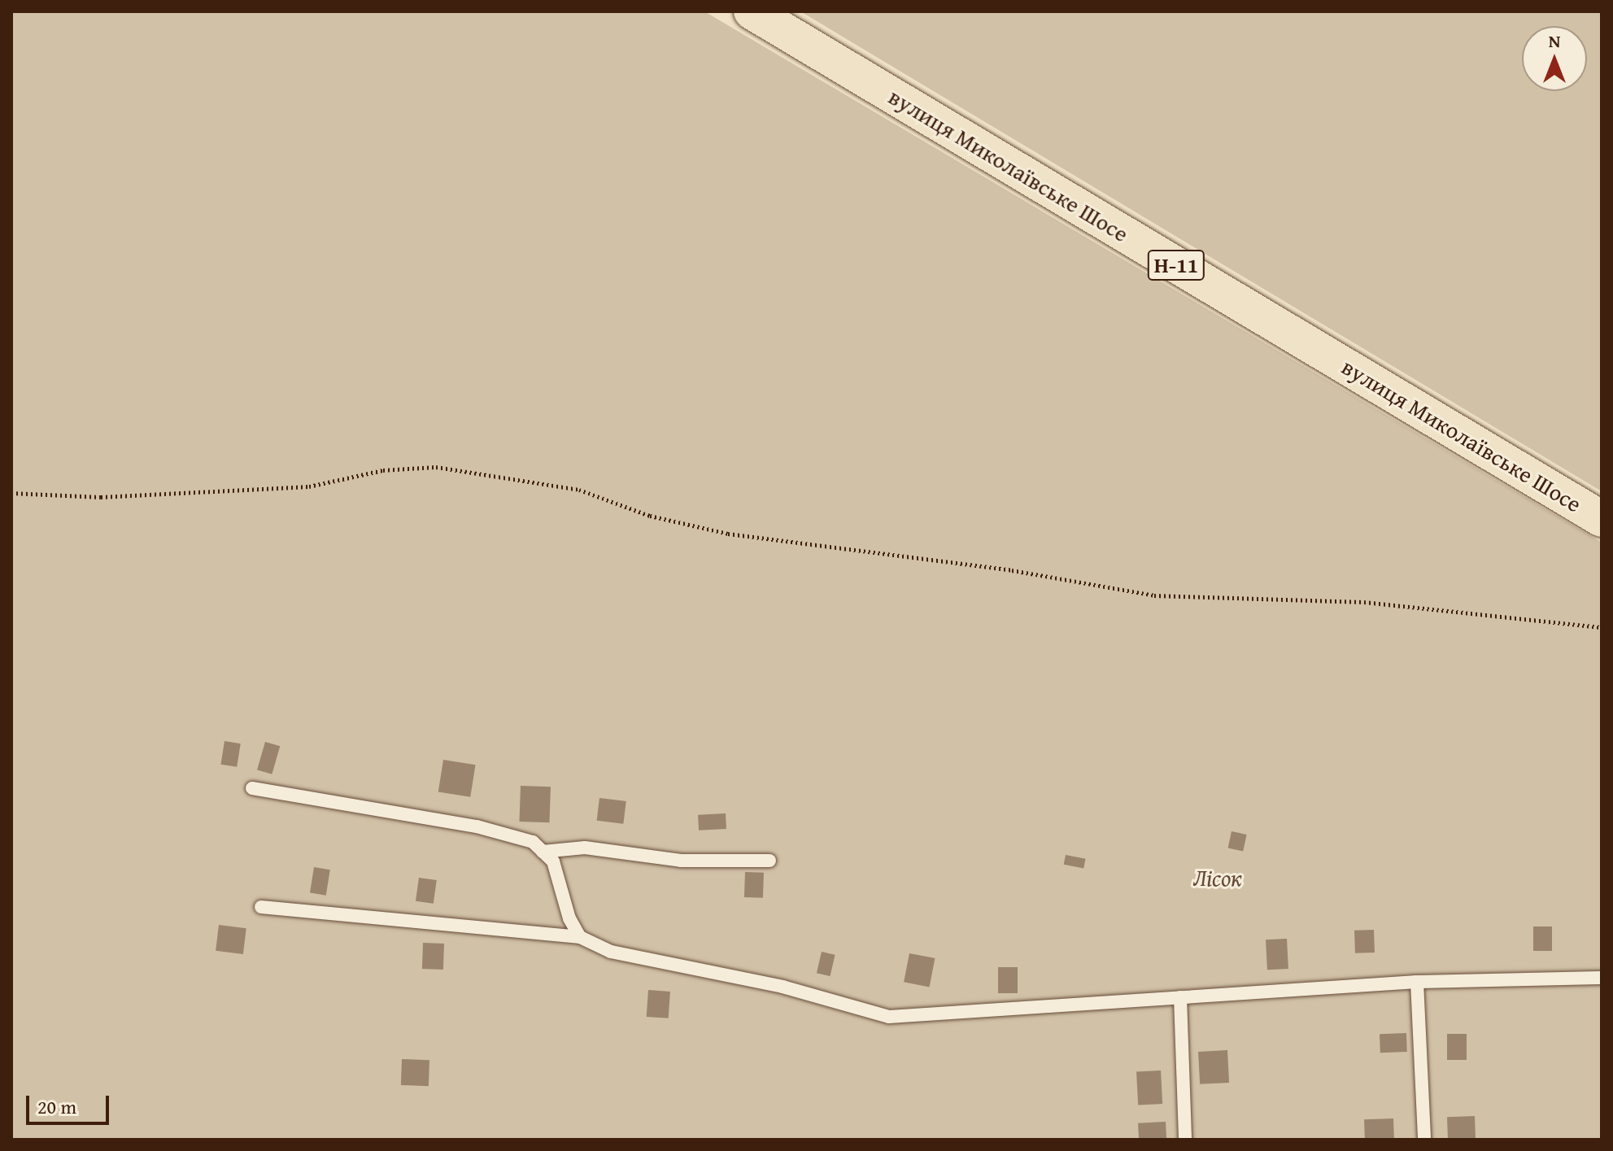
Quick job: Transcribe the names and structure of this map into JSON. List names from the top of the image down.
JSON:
{
  "streets": {
    "main road": ["вулиця Миколаївське Шосе", "Н-11"]
  },
  "parks": ["Лісок"],
  "scale_bar": "20 m",
  "north": "top"
}
